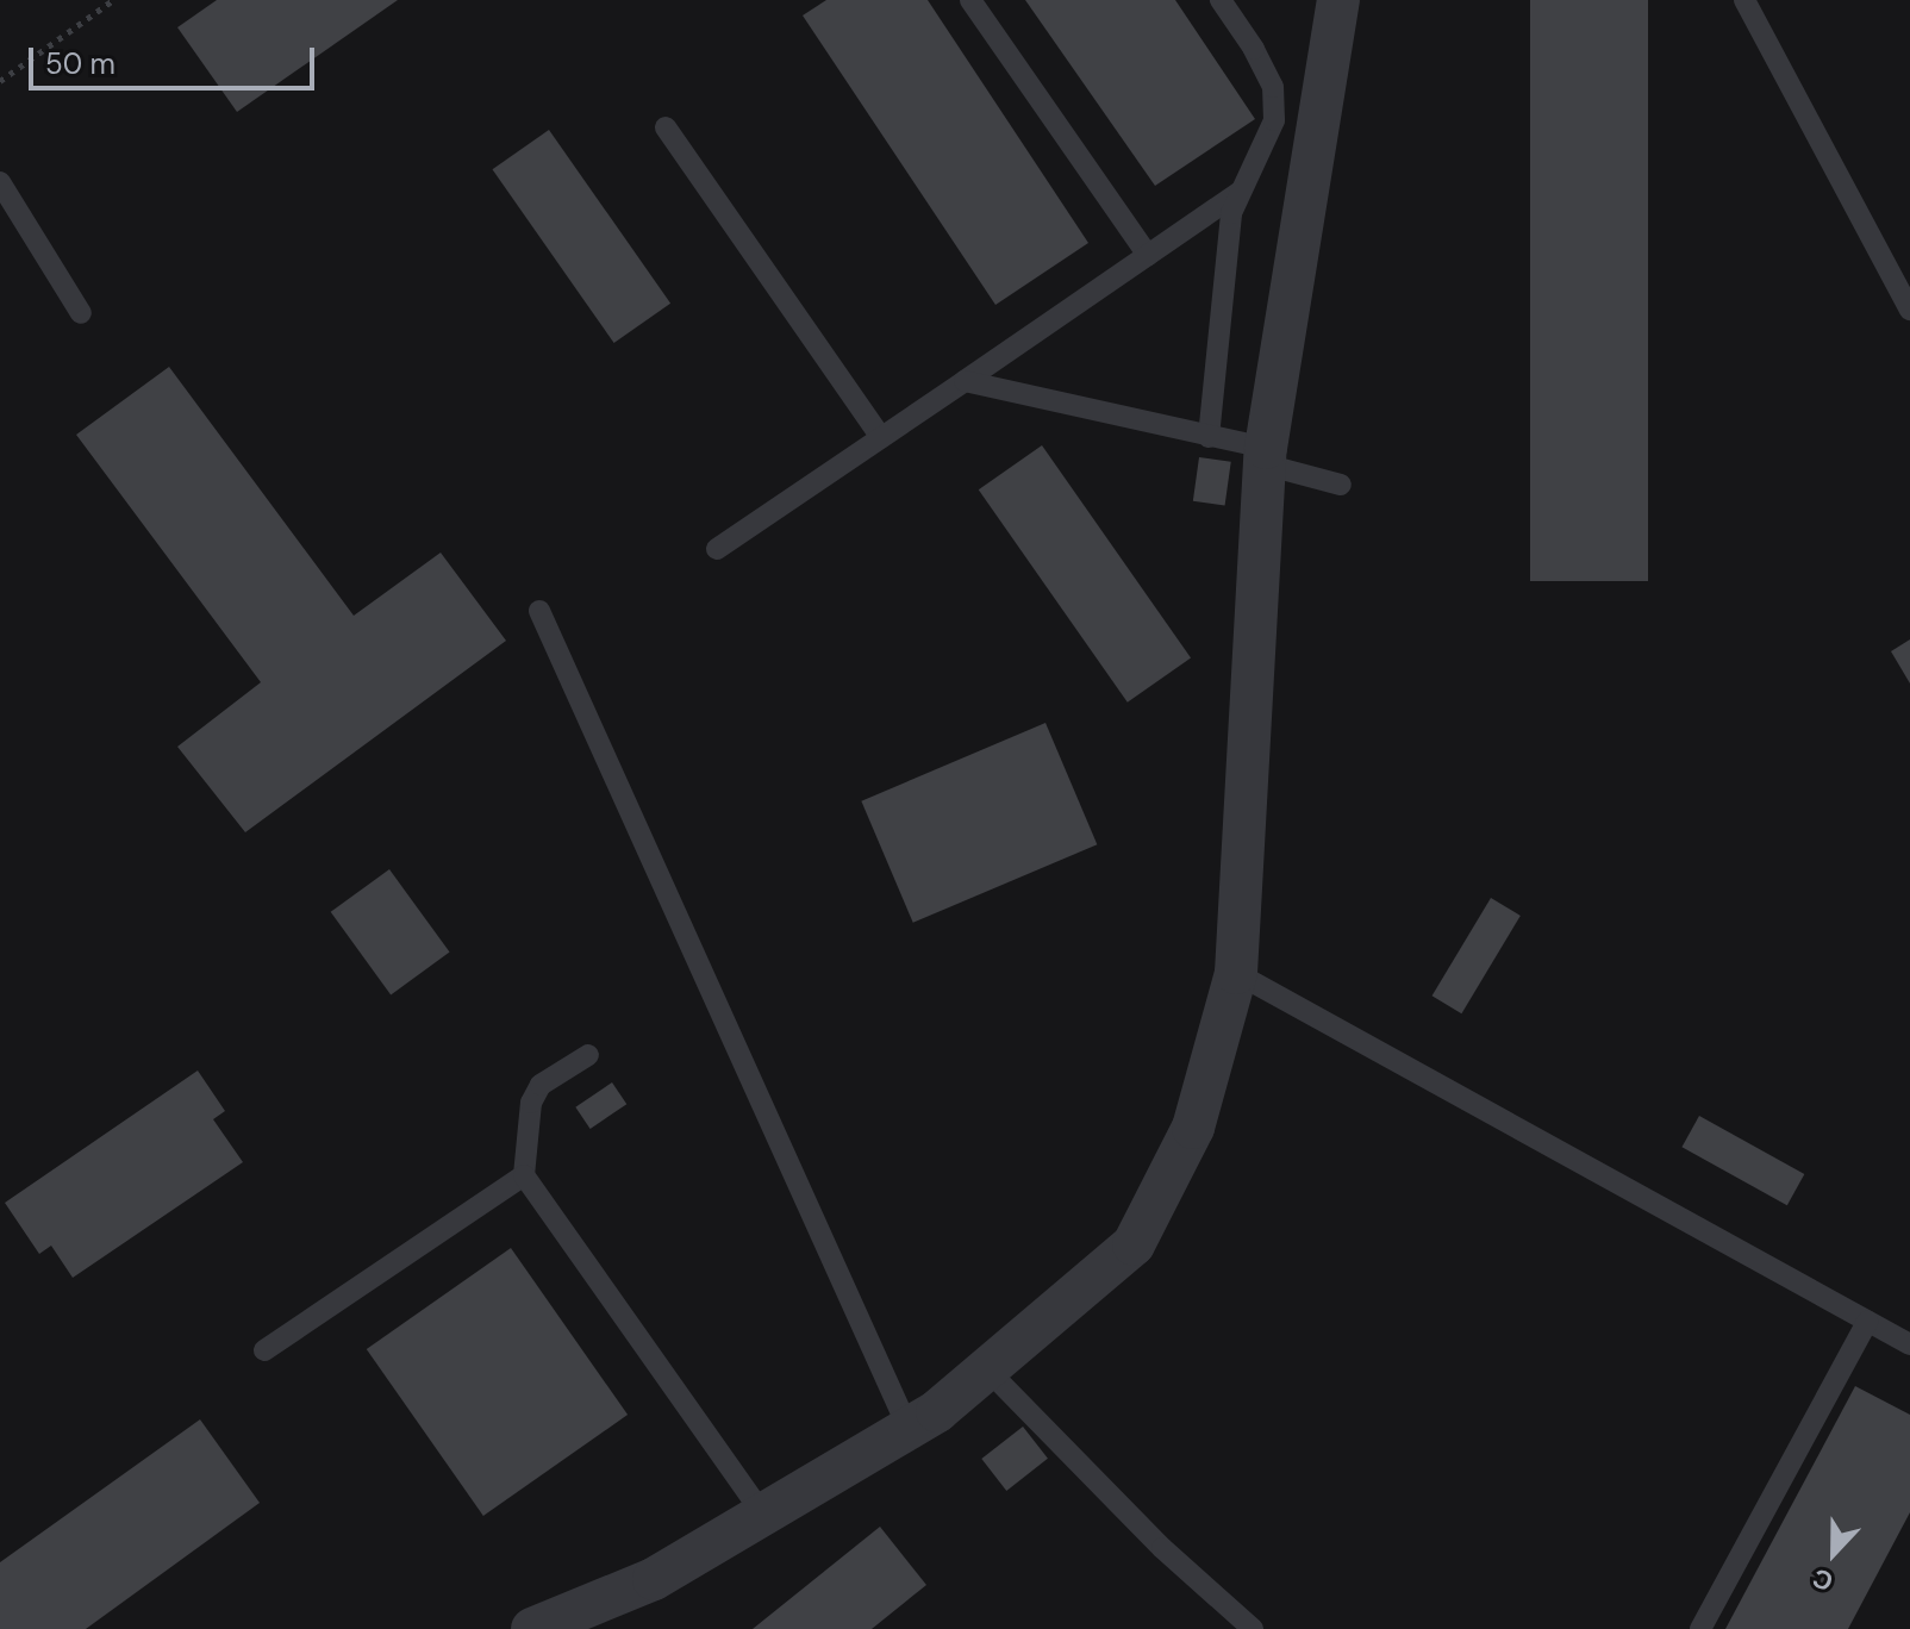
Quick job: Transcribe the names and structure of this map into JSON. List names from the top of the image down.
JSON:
{
  "scale_bar": "50 m",
  "north": "bottom"
}
